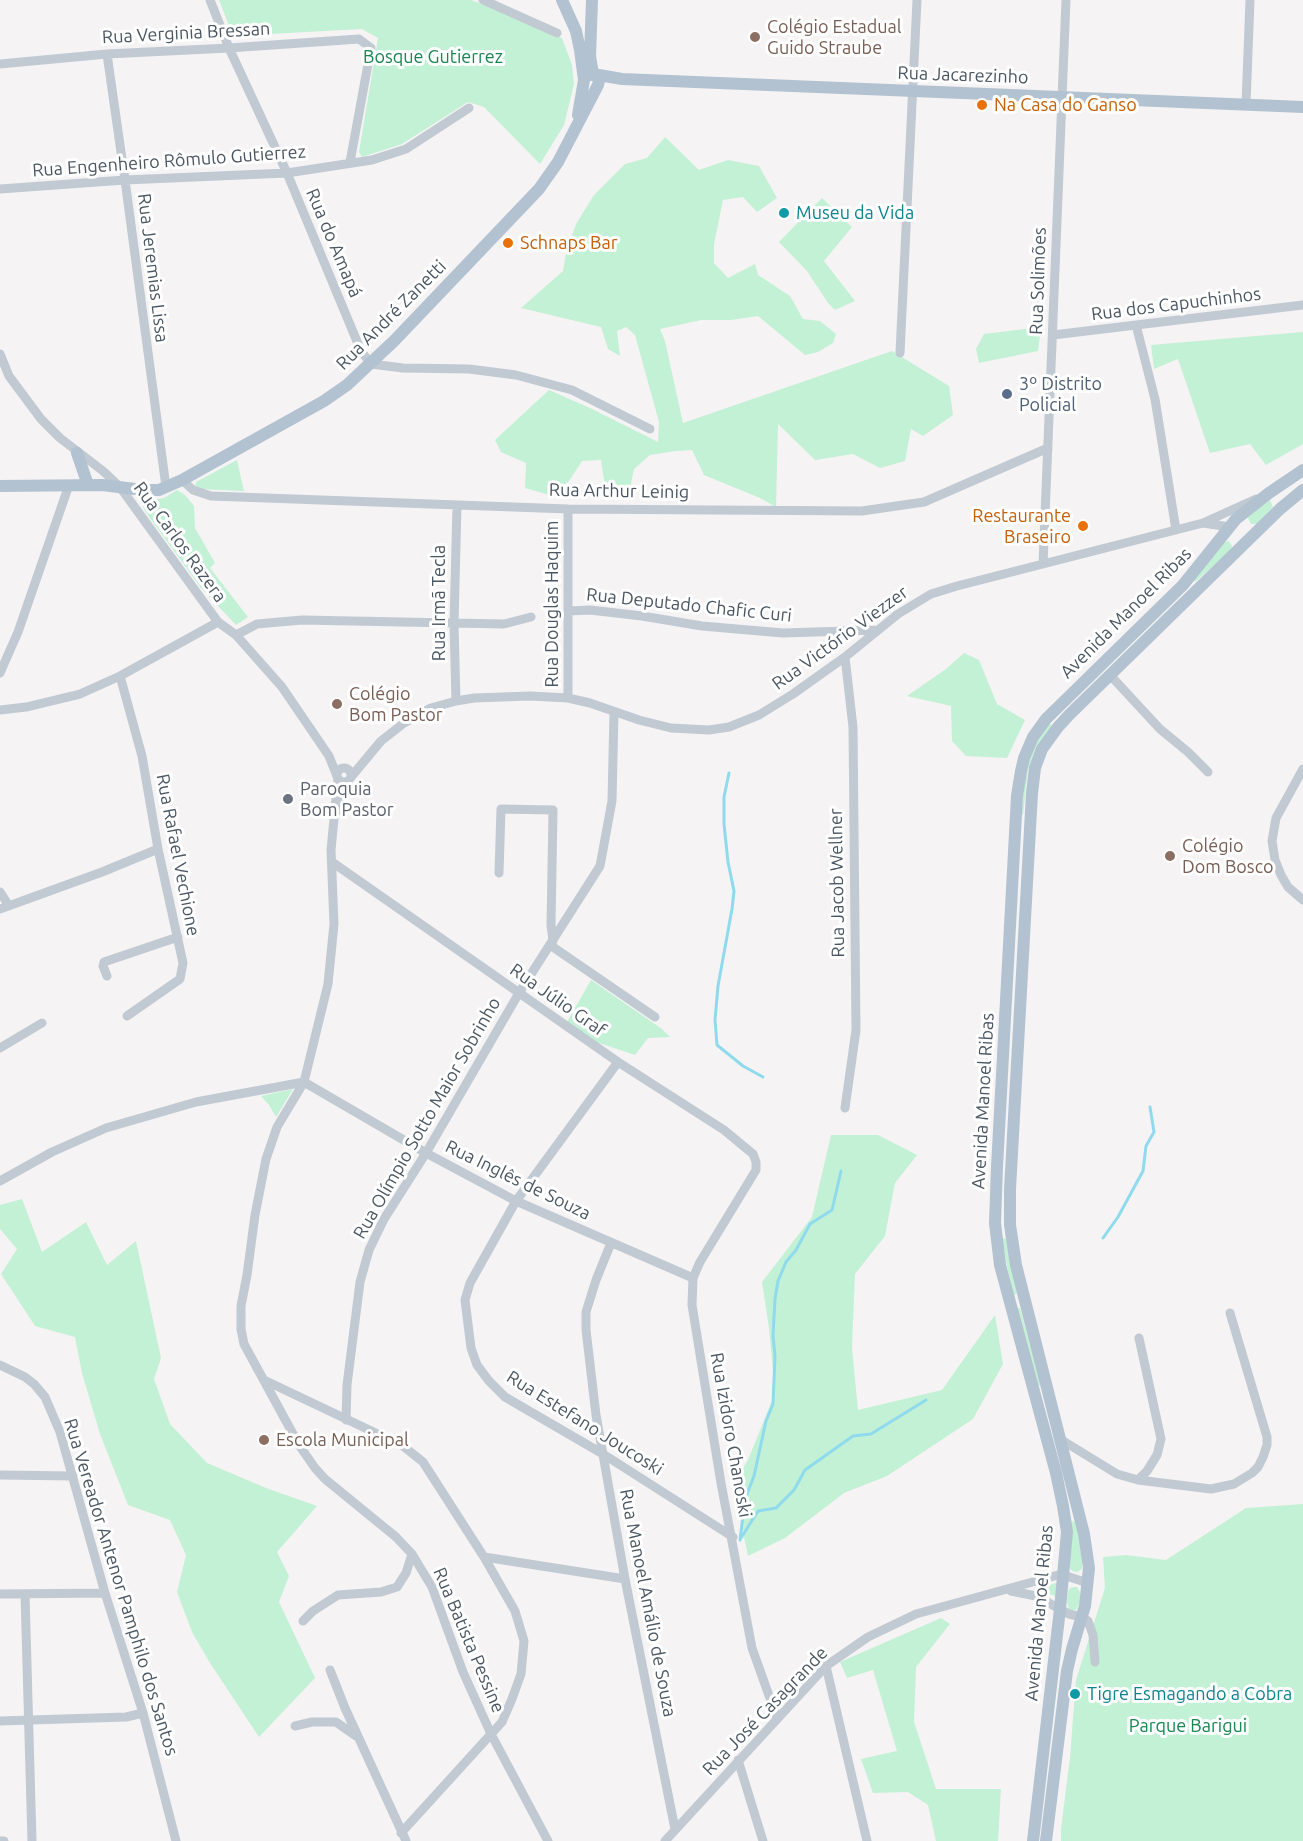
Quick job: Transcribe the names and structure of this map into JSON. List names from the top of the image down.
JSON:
{
  "streets": {
    "main road": ["Rua Jacarezinho", "Rua André Zanetti", "Avenida Manoel Ribas"],
    "street": [
      "Rua Verginia Bressan",
      "Rua Engenheiro Rômulo Gutierrez",
      "Rua do Amapá",
      "Rua Jeremias Lissa",
      "Rua Solimões",
      "Rua dos Capuchinhos",
      "Rua Arthur Leinig",
      "Rua Carlos Razera",
      "Rua Irmã Tecla",
      "Rua Douglas Haquim",
      "Rua Deputado Chafic Curi",
      "Rua Victório Viezzer",
      "Rua Rafael Vechione",
      "Rua Jacob Wellner",
      "Rua Júlio Graf",
      "Rua Olímpio Sotto Maior Sobrinho",
      "Rua Inglês de Souza",
      "Rua Estefano Joucoski",
      "Rua Izidoro Chanoski",
      "Rua Vereador Antenor Pamphilo dos Santos",
      "Rua Manoel Amálio de Souza",
      "Rua Batista Pessine",
      "Rua José Casagrande"
    ]
  },
  "crossings": [
    ["Rua Verginia Bressan", "Rua Engenheiro Rômulo Gutierrez"],
    ["Rua Verginia Bressan", "Rua do Amapá"],
    ["Rua Verginia Bressan", "Rua Jeremias Lissa"],
    ["Rua Jacarezinho", "Rua Solimões"],
    ["Rua Jacarezinho", "Rua André Zanetti"],
    ["Rua Engenheiro Rômulo Gutierrez", "Rua do Amapá"],
    ["Rua Engenheiro Rômulo Gutierrez", "Rua Jeremias Lissa"],
    ["Rua do Amapá", "Rua André Zanetti"],
    ["Rua Jeremias Lissa", "Rua André Zanetti"],
    ["Rua Solimões", "Rua dos Capuchinhos"],
    ["Rua Solimões", "Rua Arthur Leinig"],
    ["Rua Solimões", "Rua Victório Viezzer"],
    ["Rua André Zanetti", "Rua Arthur Leinig"],
    ["Rua André Zanetti", "Rua Carlos Razera"],
    ["Rua Arthur Leinig", "Rua Irmã Tecla"],
    ["Rua Arthur Leinig", "Rua Douglas Haquim"],
    ["Rua Carlos Razera", "Rua Victório Viezzer"],
    ["Rua Irmã Tecla", "Rua Victório Viezzer"],
    ["Rua Douglas Haquim", "Rua Deputado Chafic Curi"],
    ["Rua Douglas Haquim", "Rua Victório Viezzer"],
    ["Rua Deputado Chafic Curi", "Rua Victório Viezzer"],
    ["Avenida Manoel Ribas", "Rua Victório Viezzer"],
    ["Avenida Manoel Ribas", "Rua José Casagrande"],
    ["Rua Victório Viezzer", "Rua Jacob Wellner"],
    ["Rua Victório Viezzer", "Rua Júlio Graf"],
    ["Rua Victório Viezzer", "Rua Olímpio Sotto Maior Sobrinho"],
    ["Rua Victório Viezzer", "Rua Inglês de Souza"],
    ["Rua Victório Viezzer", "Rua Batista Pessine"],
    ["Rua Júlio Graf", "Rua Olímpio Sotto Maior Sobrinho"],
    ["Rua Júlio Graf", "Rua Estefano Joucoski"],
    ["Rua Júlio Graf", "Rua Izidoro Chanoski"],
    ["Rua Olímpio Sotto Maior Sobrinho", "Rua Inglês de Souza"],
    ["Rua Inglês de Souza", "Rua Estefano Joucoski"],
    ["Rua Inglês de Souza", "Rua Izidoro Chanoski"],
    ["Rua Inglês de Souza", "Rua Manoel Amálio de Souza"],
    ["Rua Inglês de Souza", "Rua Batista Pessine"],
    ["Rua Estefano Joucoski", "Rua Izidoro Chanoski"],
    ["Rua Estefano Joucoski", "Rua Manoel Amálio de Souza"],
    ["Rua Izidoro Chanoski", "Rua José Casagrande"],
    ["Rua Manoel Amálio de Souza", "Rua José Casagrande"]
  ],
  "parks": ["Bosque Gutierrez", "Parque Barigui"],
  "places": [
    "Colégio Estadual Guido Straube",
    "Na Casa do Ganso",
    "Museu da Vida",
    "Schnaps Bar",
    "3º Distrito Policial",
    "Restaurante Braseiro",
    "Colégio Bom Pastor",
    "Paroquia Bom Pastor",
    "Colégio Dom Bosco",
    "Escola Municipal",
    "Tigre Esmagando a Cobra"
  ]
}
